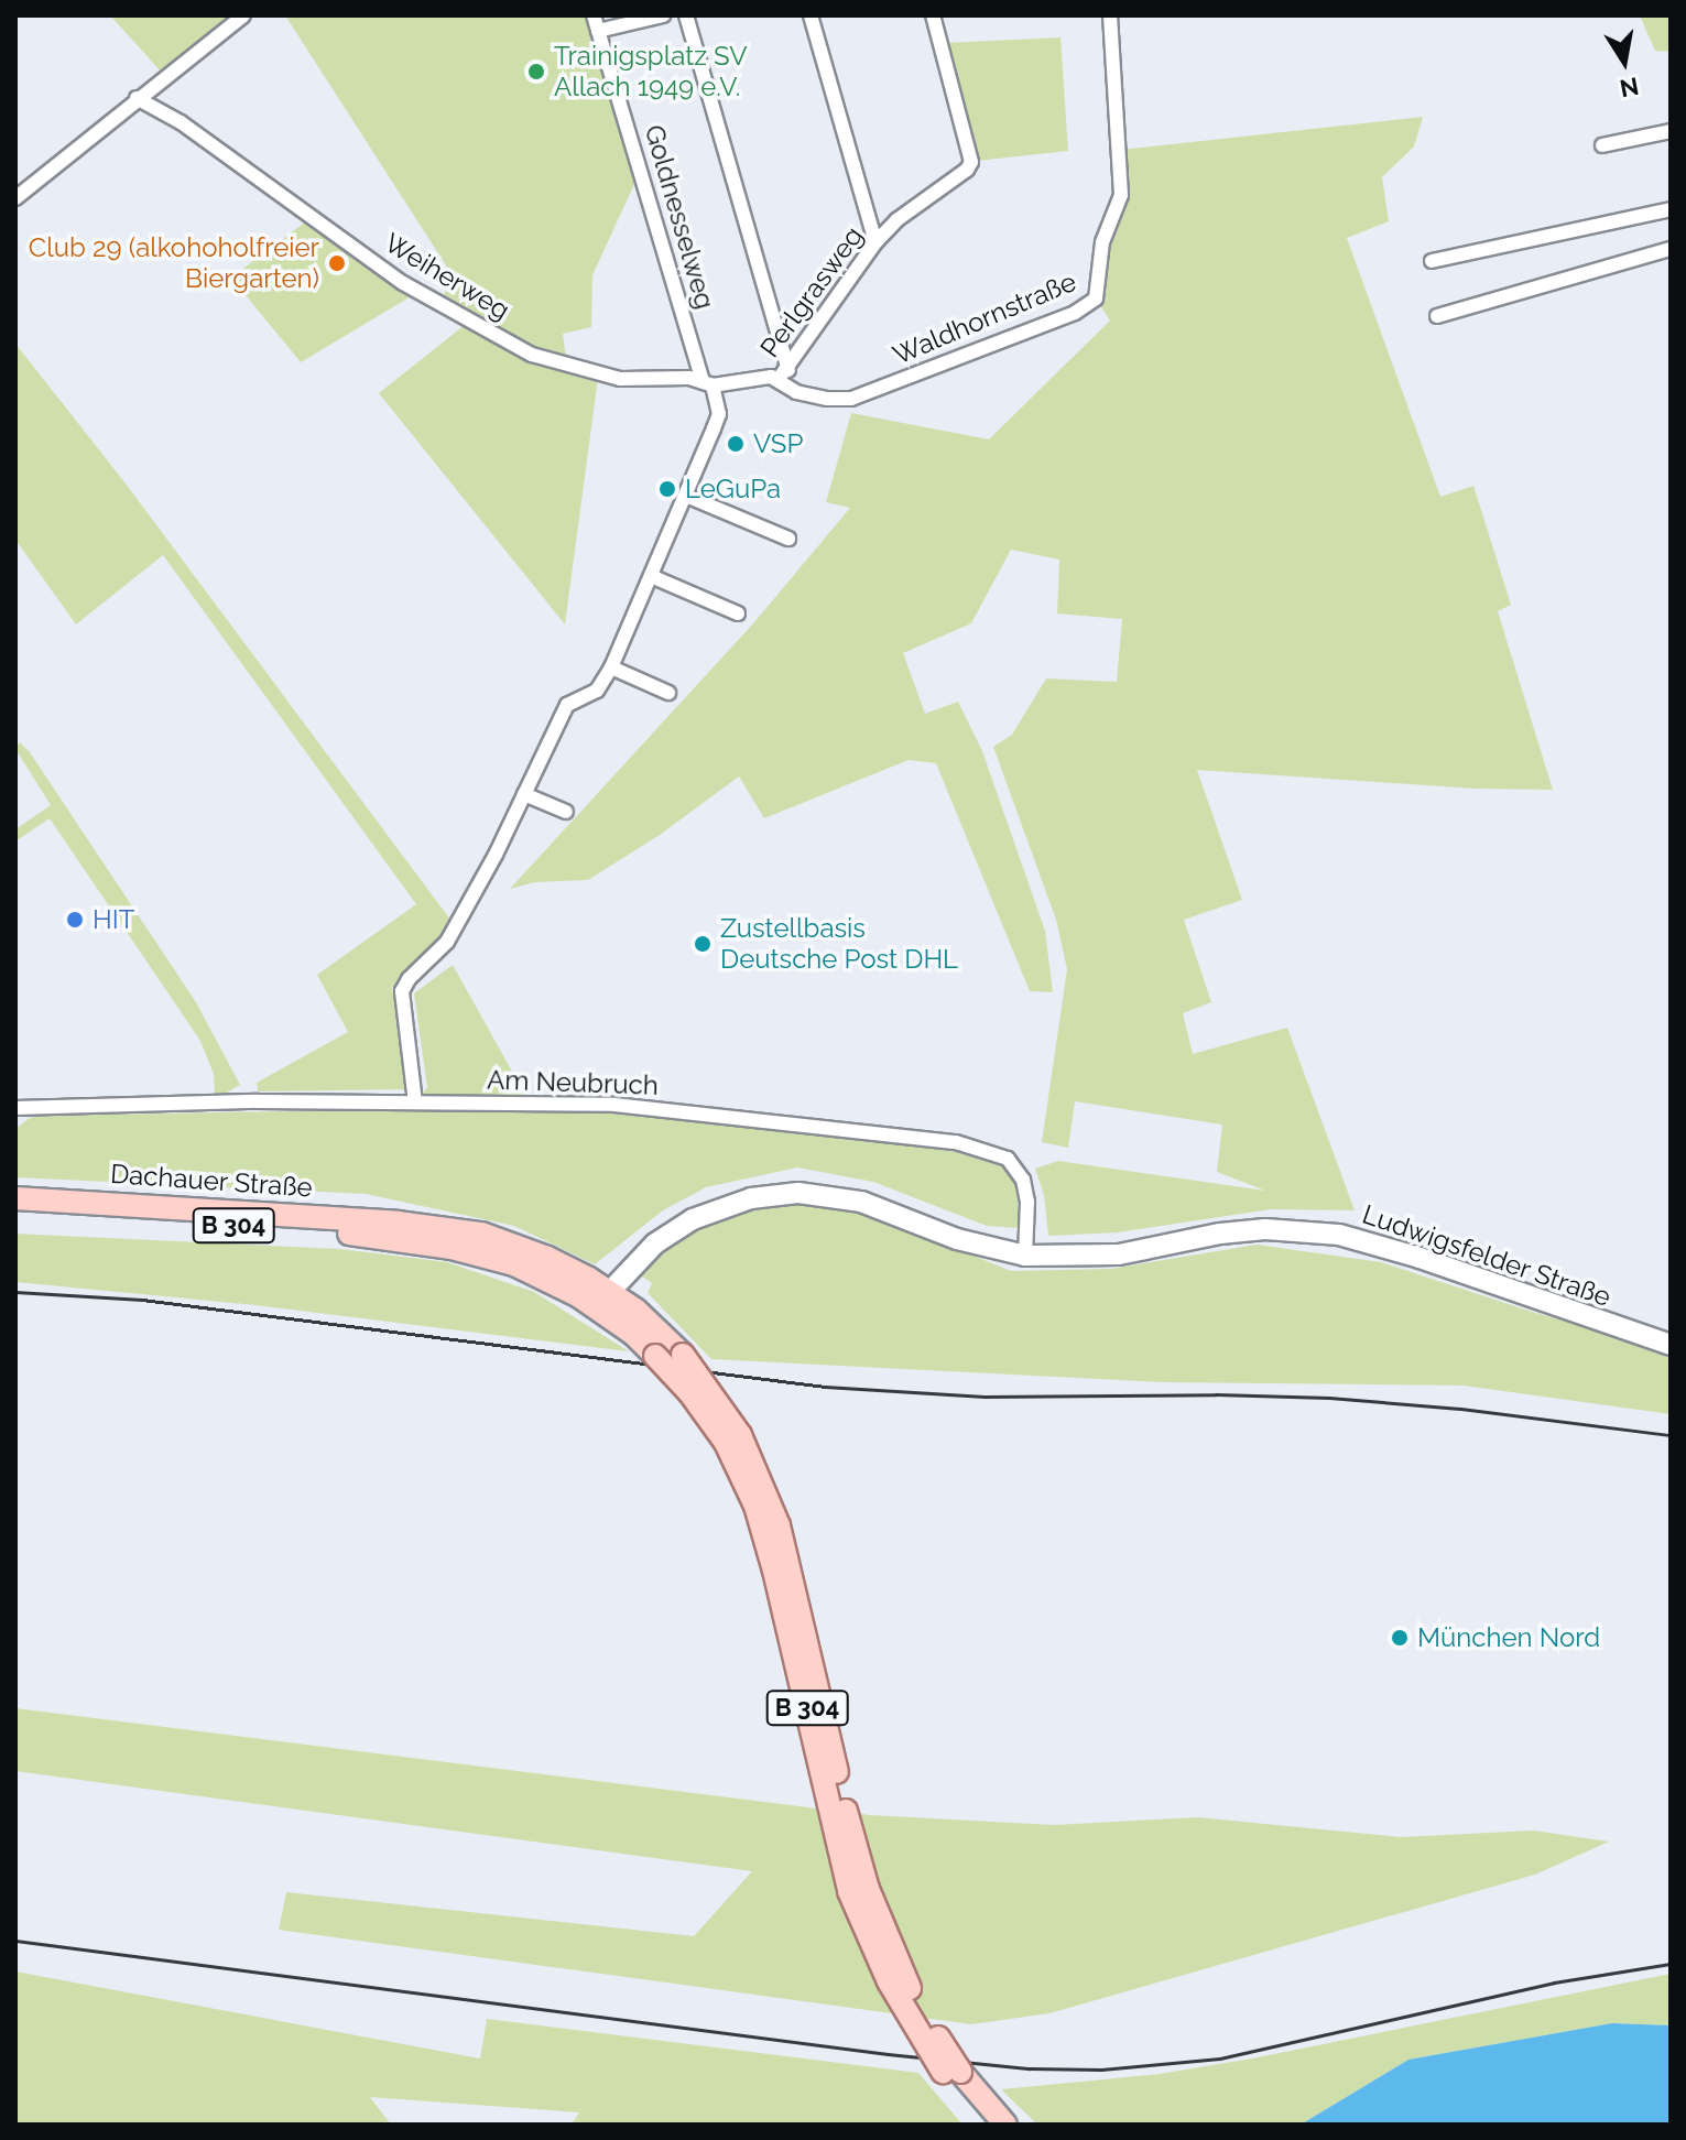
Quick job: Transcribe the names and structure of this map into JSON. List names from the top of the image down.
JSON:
{
  "streets": {
    "main road": ["Dachauer Straße", "B 304"],
    "street": [
      "Goldnesselweg",
      "Weiherweg",
      "Perlgrasweg",
      "Waldhornstraße",
      "Am Neubruch",
      "Ludwigsfelder Straße"
    ]
  },
  "crossings": [
    ["Goldnesselweg", "Weiherweg"],
    ["Weiherweg", "Perlgrasweg"],
    ["Weiherweg", "Waldhornstraße"],
    ["Perlgrasweg", "Waldhornstraße"],
    ["Am Neubruch", "Ludwigsfelder Straße"],
    ["Dachauer Straße", "Ludwigsfelder Straße"]
  ],
  "places": [
    "Trainigsplatz SV Allach 1949 e.V.",
    "Club 29 (alkohoholfreier Biergarten)",
    "VSP",
    "LeGuPa",
    "HIT",
    "Zustellbasis Deutsche Post DHL",
    "München Nord"
  ],
  "north": "bottom"
}
